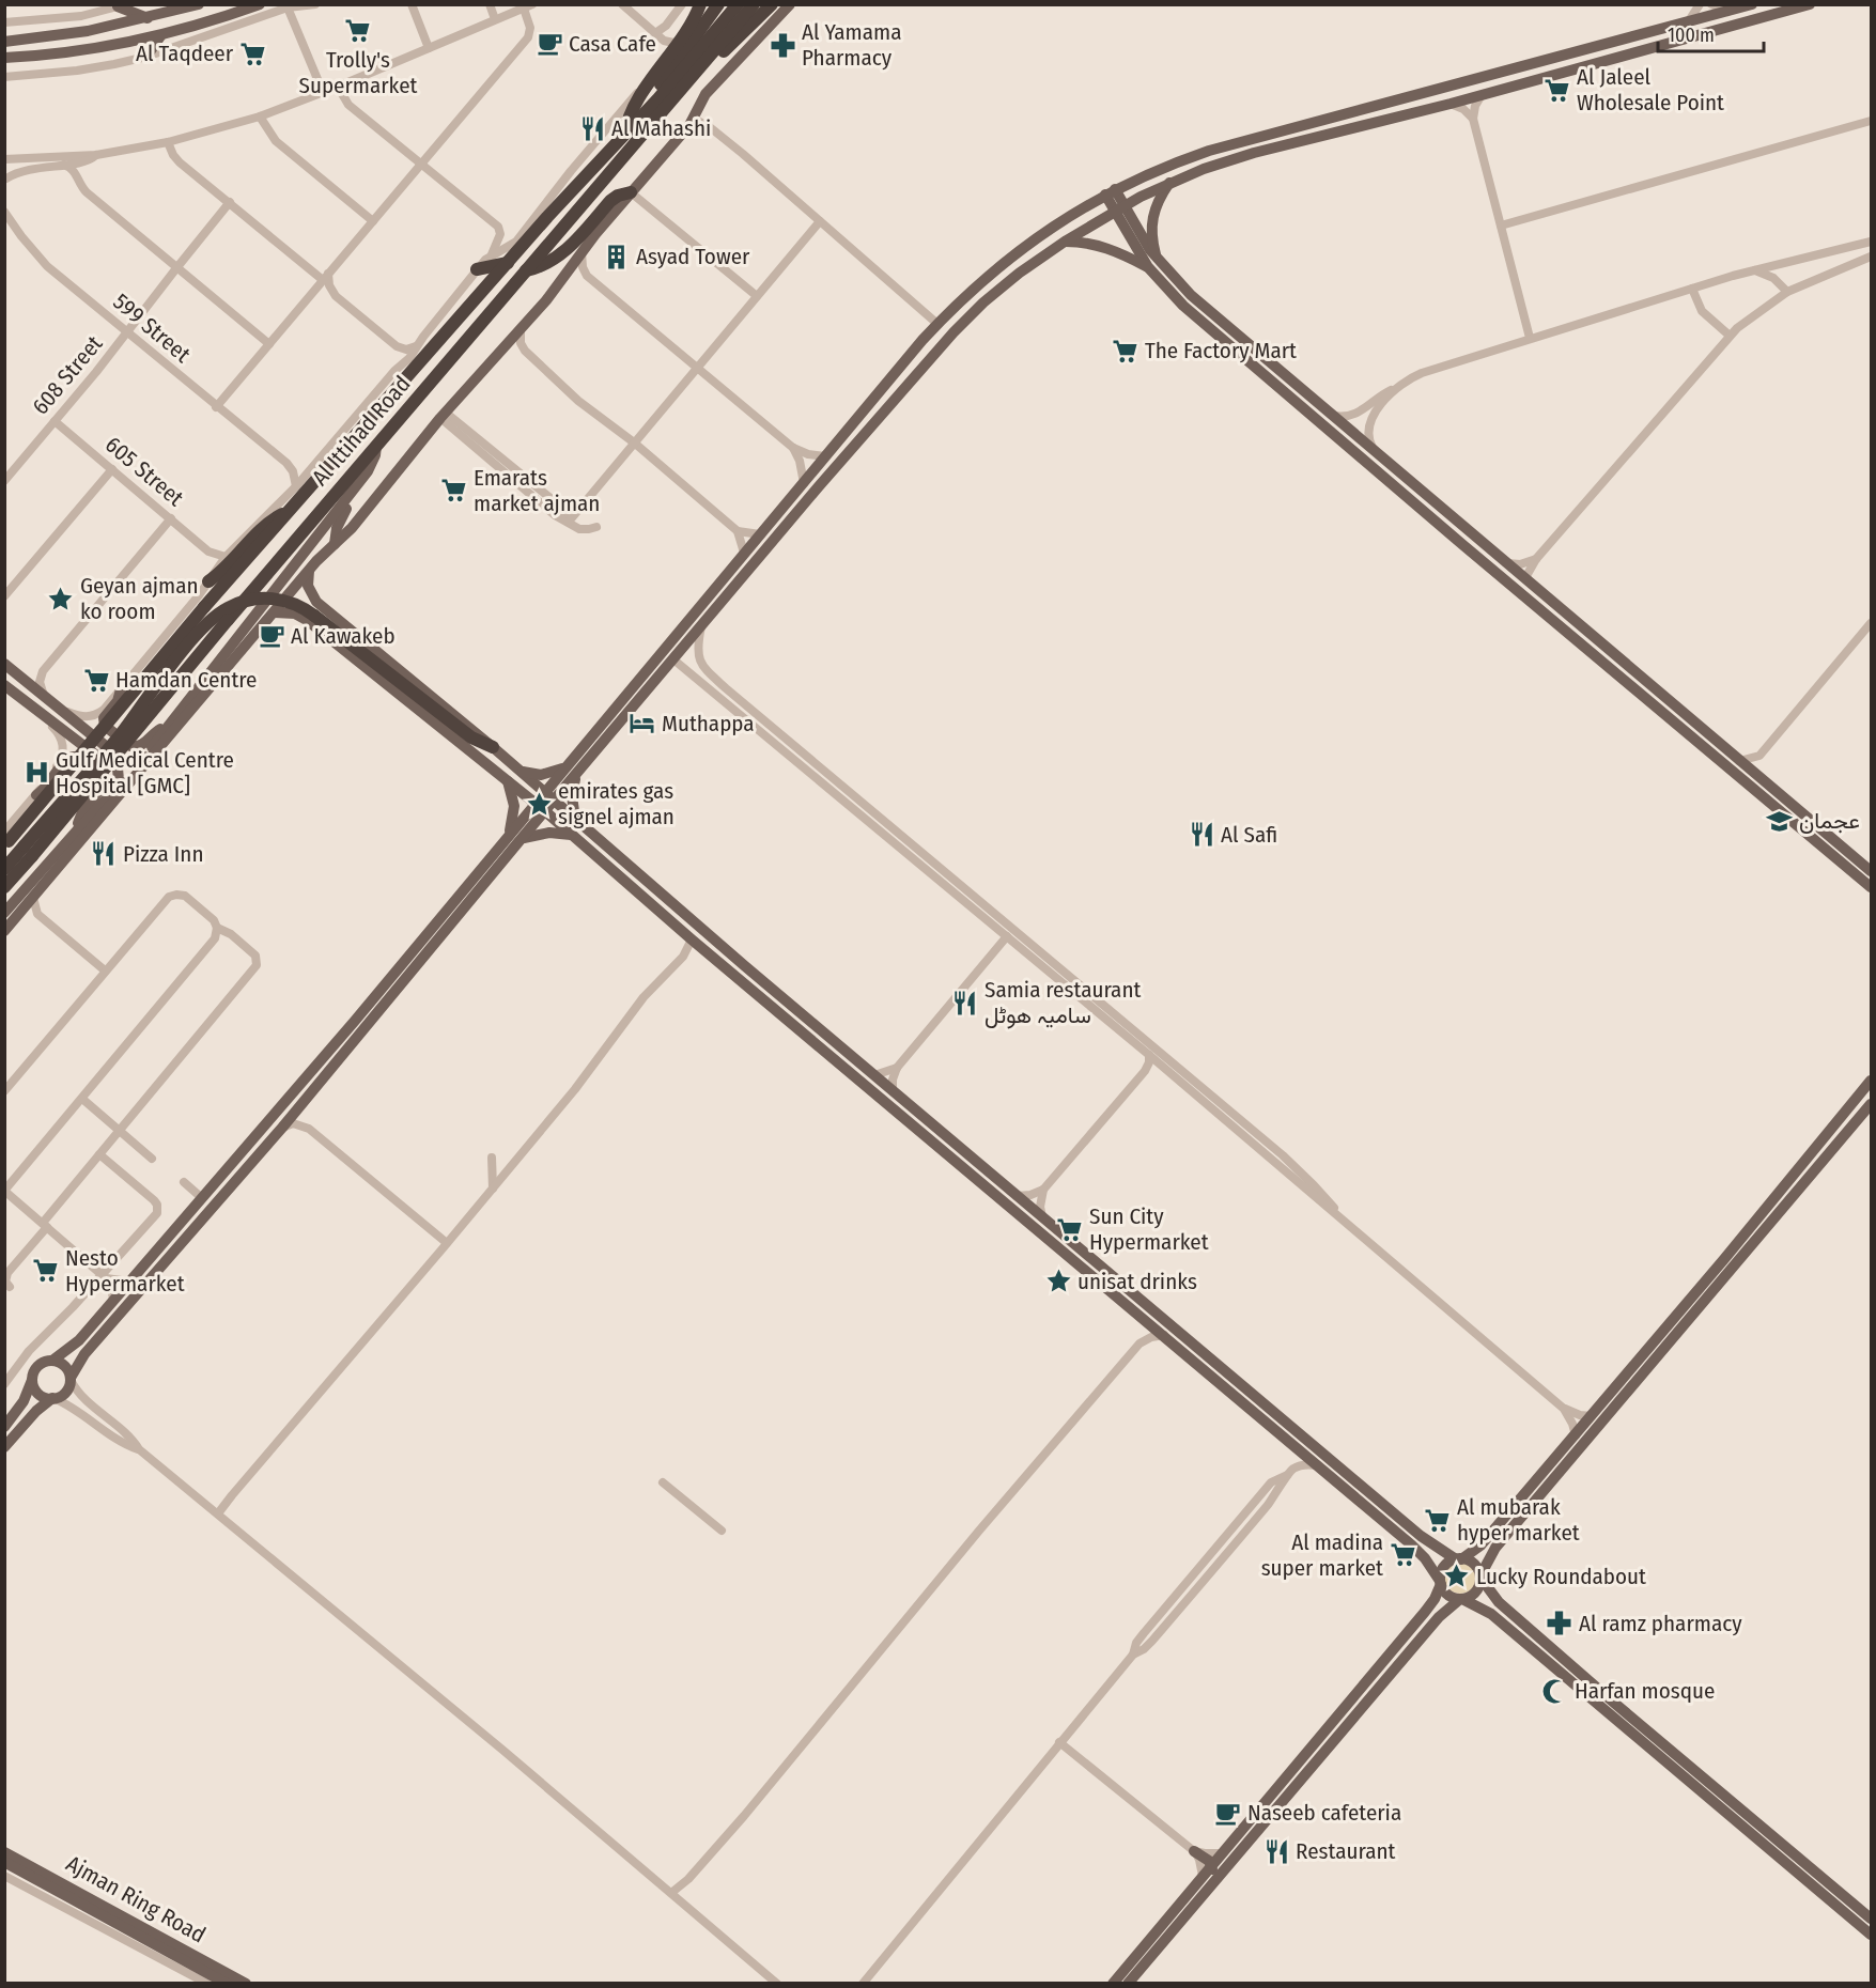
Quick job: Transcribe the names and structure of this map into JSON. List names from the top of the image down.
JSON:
{
  "streets": {
    "highway": ["Al Ittihad Road"],
    "main road": ["Ajman Ring Road"],
    "street": ["599 Street", "608 Street", "605 Street"]
  },
  "crossings": [
    ["599 Street", "608 Street"],
    ["608 Street", "605 Street"]
  ],
  "places": {
    "supermarket": [
      "Trolly's Supermarket",
      "Al Taqdeer",
      "Al Jaleel Wholesale Point",
      "The Factory Mart",
      "Emarats market ajman",
      "Hamdan Centre",
      "Sun City Hypermarket",
      "Nesto Hypermarket",
      "Al mubarak hyper market",
      "Al madina super market"
    ],
    "cafe": ["Casa Cafe", "Al Kawakeb", "Naseeb cafeteria"],
    "pharmacy": ["Al Yamama Pharmacy", "Al ramz pharmacy"],
    "restaurant": [
      "Al Mahashi",
      "Al Safi",
      "Pizza Inn",
      "Samia restaurant سامیہ ھوٹل",
      "Restaurant"
    ],
    "building": ["Asyad Tower"],
    "place": [
      "Geyan ajman ko room",
      "emirates gas signel ajman",
      "unisat drinks",
      "Lucky Roundabout"
    ],
    "hotel": ["Muthappa"],
    "hospital": ["Gulf Medical Centre Hospital [GMC]"],
    "school or university": ["عجمان"],
    "mosque": ["Harfan mosque"]
  },
  "scale_bar": "100 m"
}
